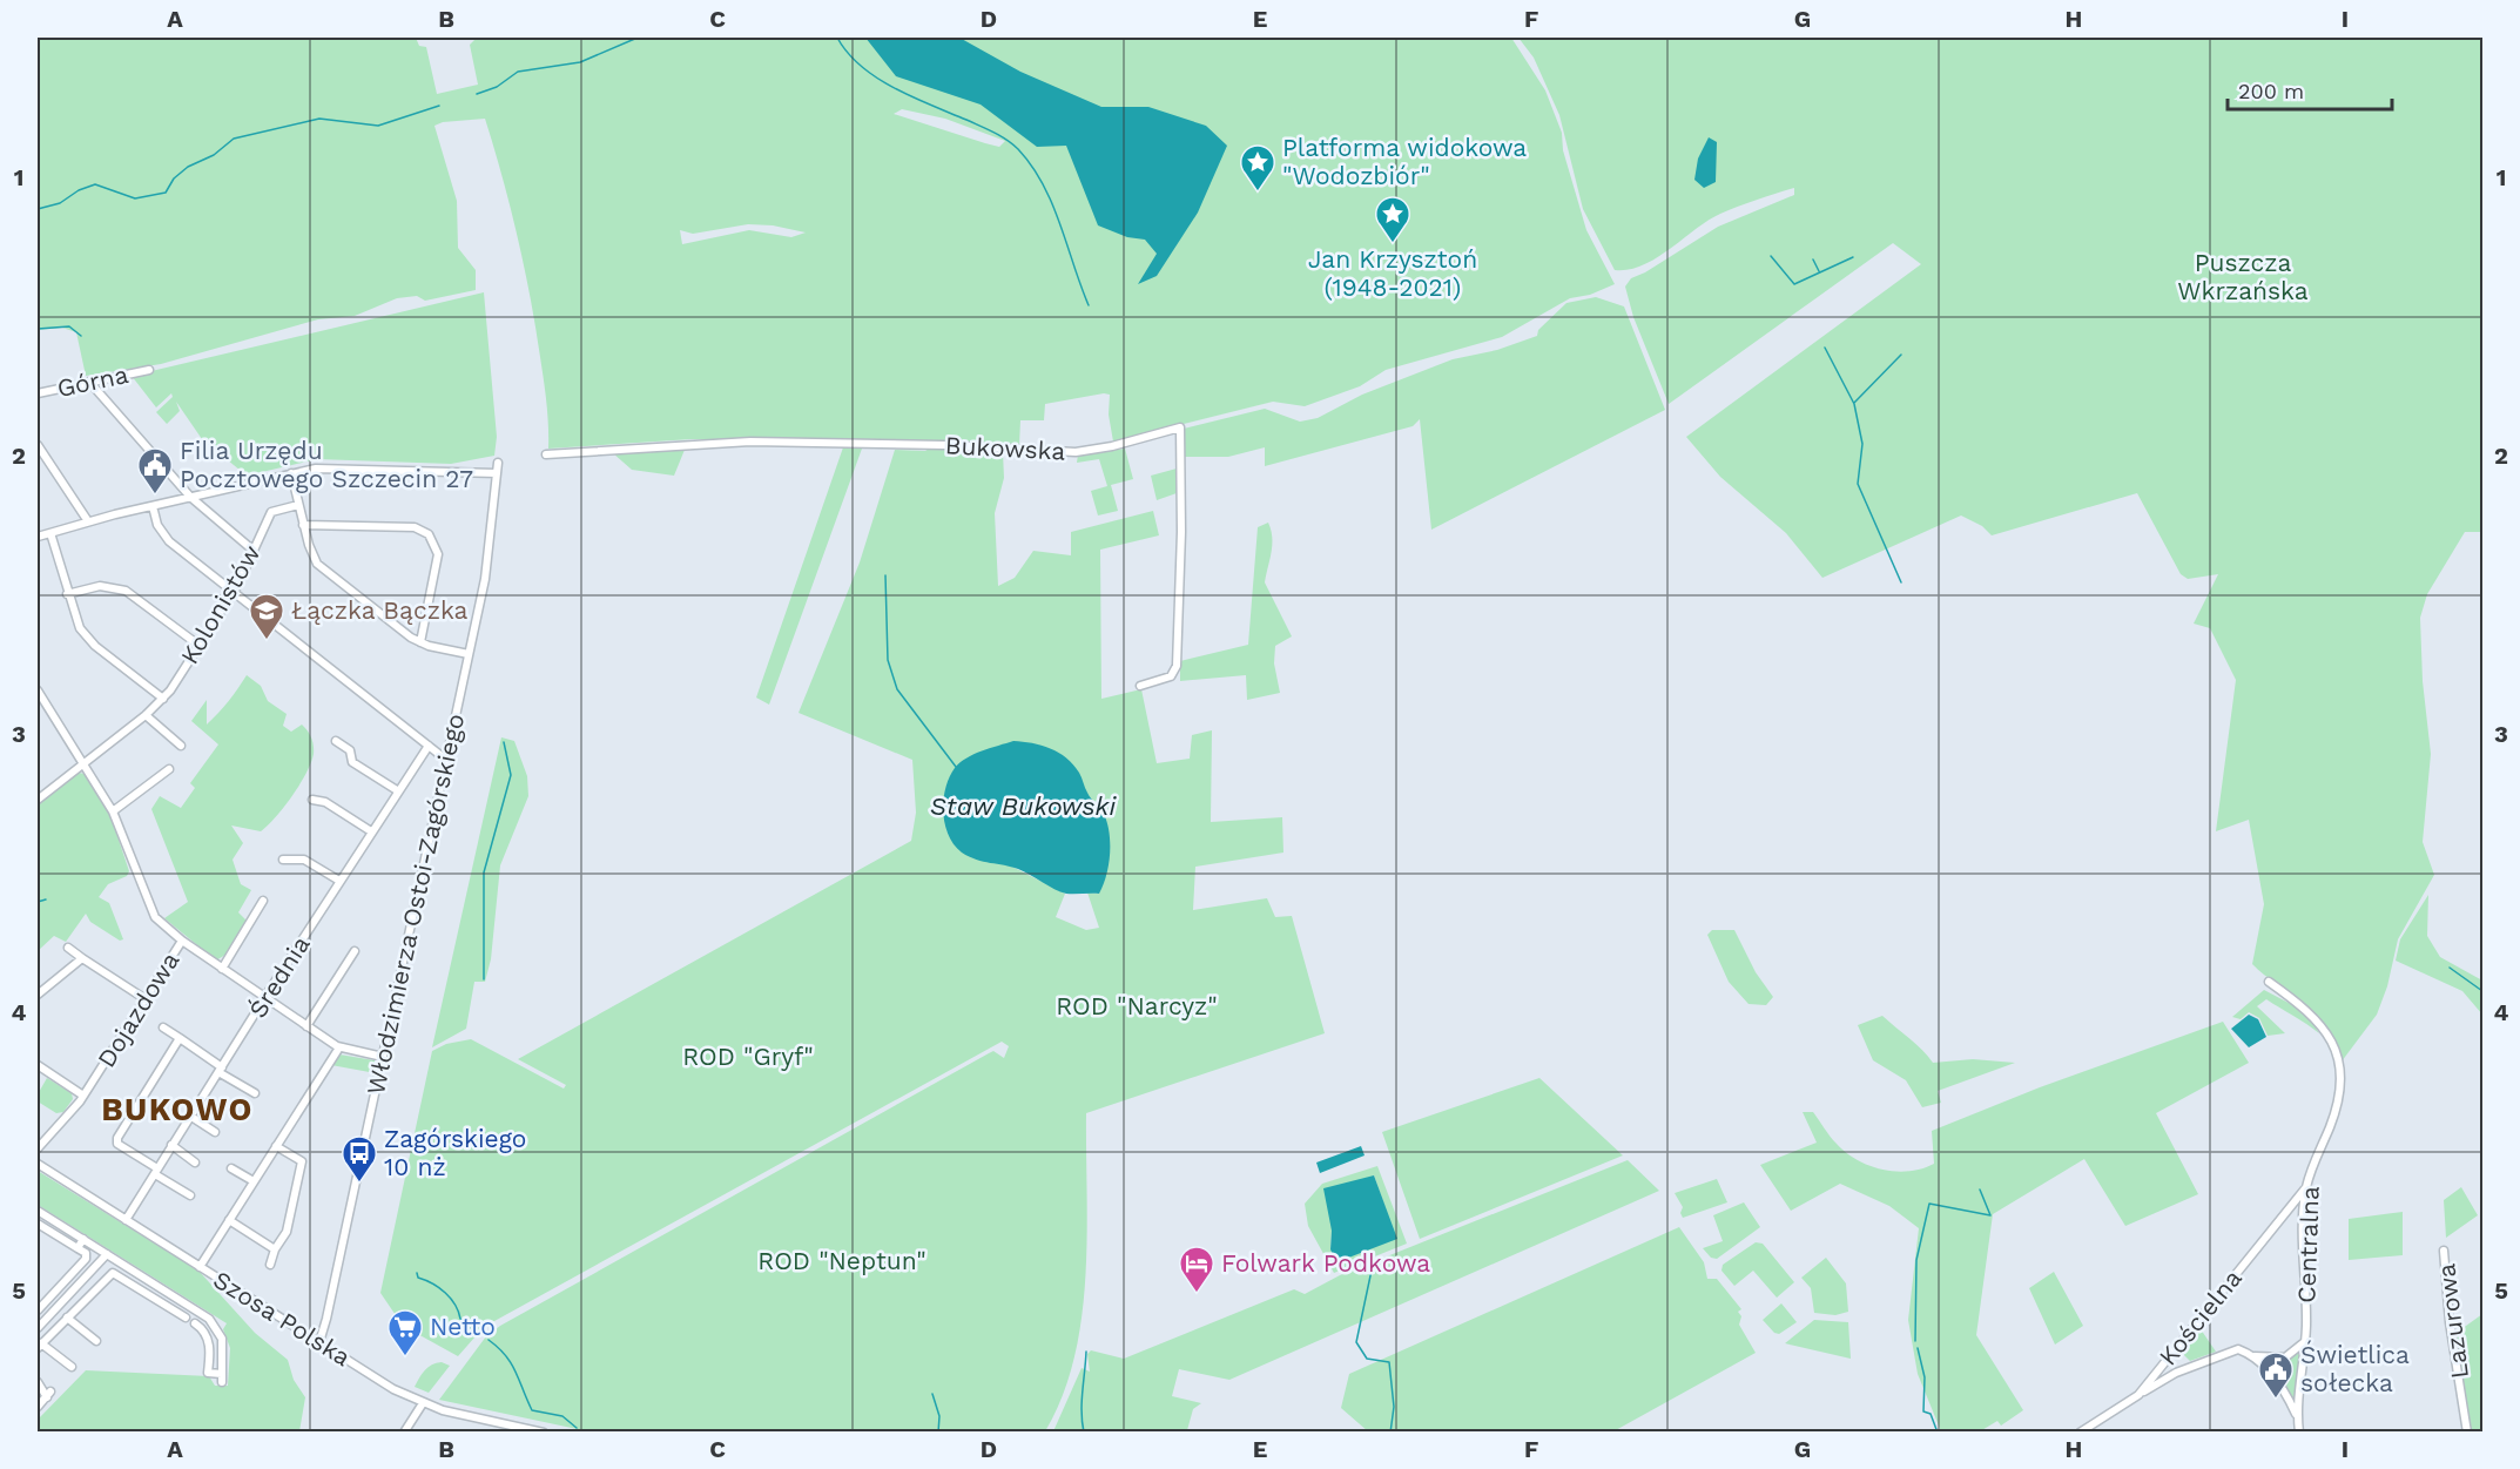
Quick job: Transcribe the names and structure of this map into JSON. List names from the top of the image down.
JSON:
{
  "streets": {
    "street": [
      "Górna",
      "Bukowska",
      "Kolonistów",
      "Włodzimierza Ostoi-Zagórskiego",
      "Średnia",
      "Dojazdowa",
      "Centralna",
      "Kościelna",
      "Szosa Polska",
      "Lazurowa"
    ]
  },
  "crossings": [
    ["Włodzimierza Ostoi-Zagórskiego", "Dojazdowa"],
    ["Włodzimierza Ostoi-Zagórskiego", "Szosa Polska"],
    ["Średnia", "Dojazdowa"],
    ["Średnia", "Szosa Polska"],
    ["Centralna", "Kościelna"]
  ],
  "districts": ["BUKOWO"],
  "water": ["Staw Bukowski"],
  "parks": [
    "Puszcza Wkrzańska",
    "ROD \"Narcyz\"",
    "ROD \"Gryf\"",
    "ROD \"Neptun\""
  ],
  "places": {
    "place": ["Platforma widokowa \"Wodozbiór\"", "Jan Krzysztoń (1948-2021)"],
    "public building": ["Filia Urzędu Pocztowego Szczecin 27", "Świetlica sołecka"],
    "school or university": ["Łączka Bączka"],
    "bus stop": ["Zagórskiego 10 nż"],
    "hotel": ["Folwark Podkowa"],
    "supermarket": ["Netto"]
  },
  "scale_bar": "200 m",
  "grid": {
    "columns": [
      "A",
      "B",
      "C",
      "D",
      "E",
      "F",
      "G",
      "H",
      "I"
    ],
    "rows": [
      "1",
      "2",
      "3",
      "4",
      "5"
    ]
  }
}
